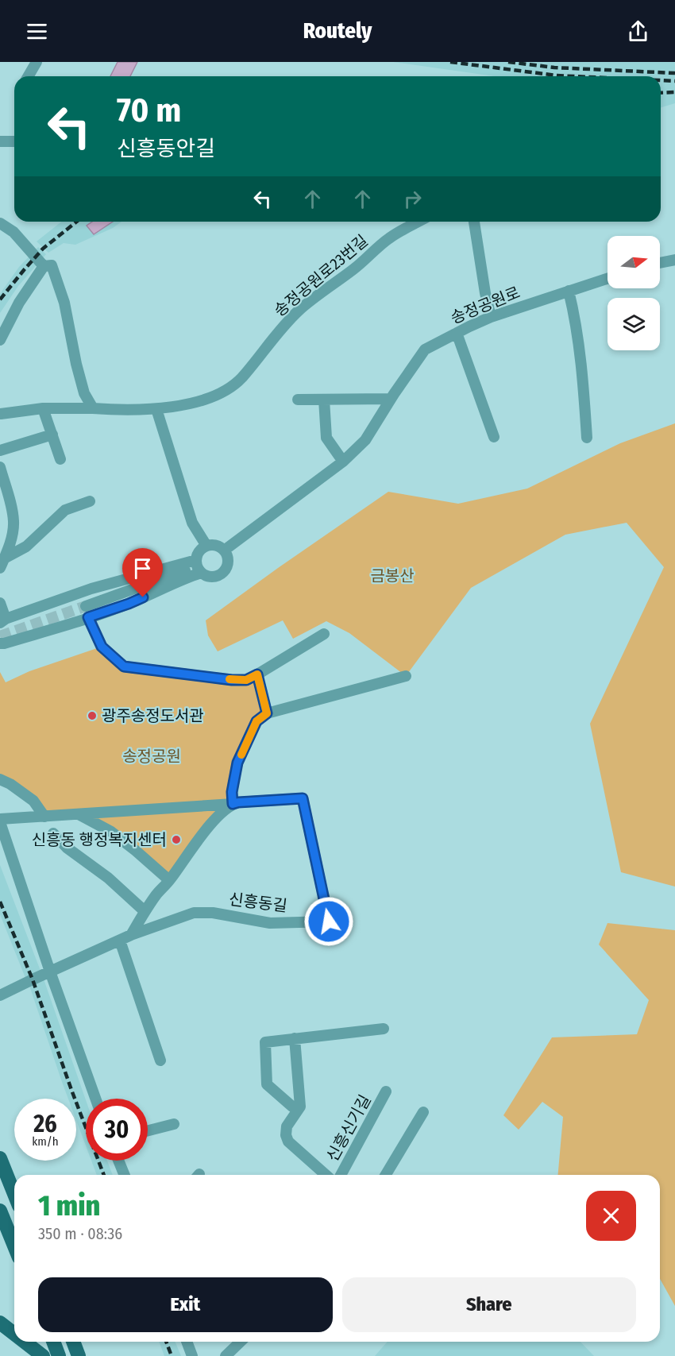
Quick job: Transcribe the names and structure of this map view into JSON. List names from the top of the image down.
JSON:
{
  "streets": {
    "street": [
      "송정공원로23번길",
      "송정공원로",
      "신흥동길",
      "신흥신기길"
    ]
  },
  "parks": ["금봉산", "송정공원"],
  "places": ["광주송정도서관", "신흥동 행정복지센터"],
  "north": "right",
  "page": {
    "header": "Routely",
    "turn": ["70 m", "신흥동안길"],
    "speed": "26 km/h",
    "limit": "30",
    "heading": ["1 min", "350 m · 08:36"],
    "buttons": ["Exit", "Share"]
  }
}
